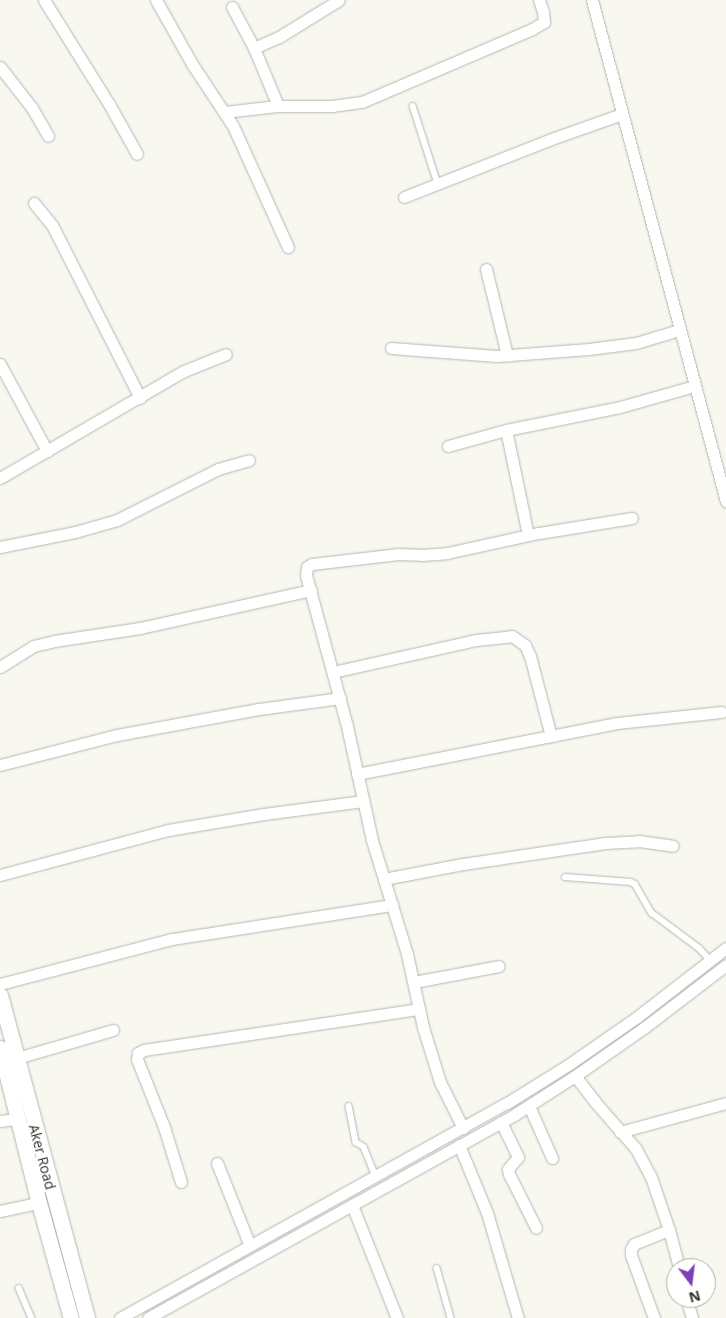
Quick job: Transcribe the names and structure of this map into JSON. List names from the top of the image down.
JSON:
{
  "streets": {
    "street": ["Aker Road"]
  },
  "north": "bottom"
}
